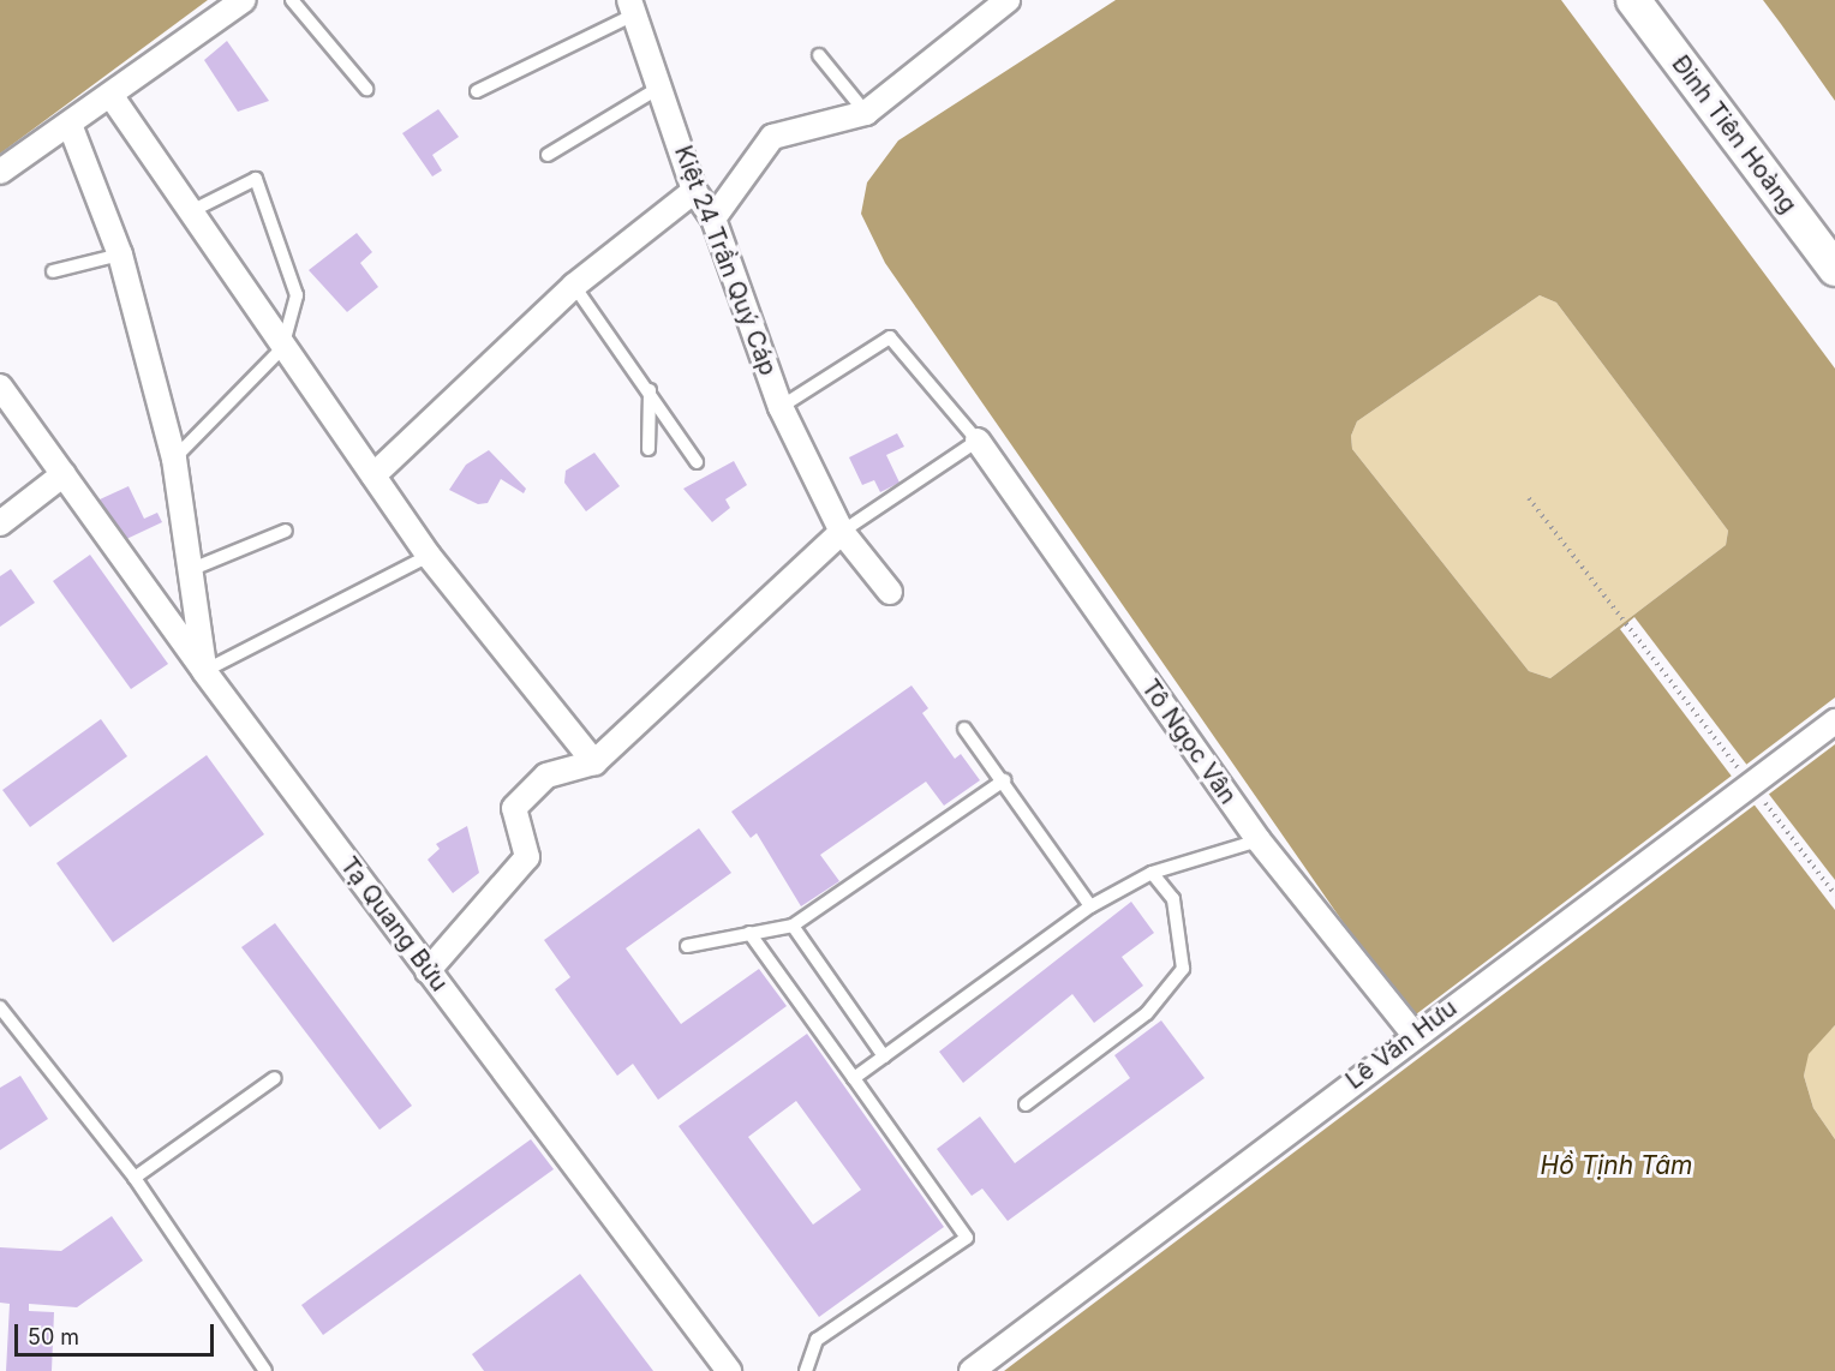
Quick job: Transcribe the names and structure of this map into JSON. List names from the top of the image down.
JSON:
{
  "streets": {
    "main road": ["Đinh Tiên Hoàng"],
    "street": [
      "Kiệt 24 Trần Quý Cáp",
      "Tô Ngọc Vân",
      "Tạ Quang Bửu",
      "Lê Văn Hưu"
    ]
  },
  "crossings": [
    ["Tô Ngọc Vân", "Lê Văn Hưu"]
  ],
  "water": ["Hồ Tịnh Tâm"],
  "scale_bar": "50 m"
}
